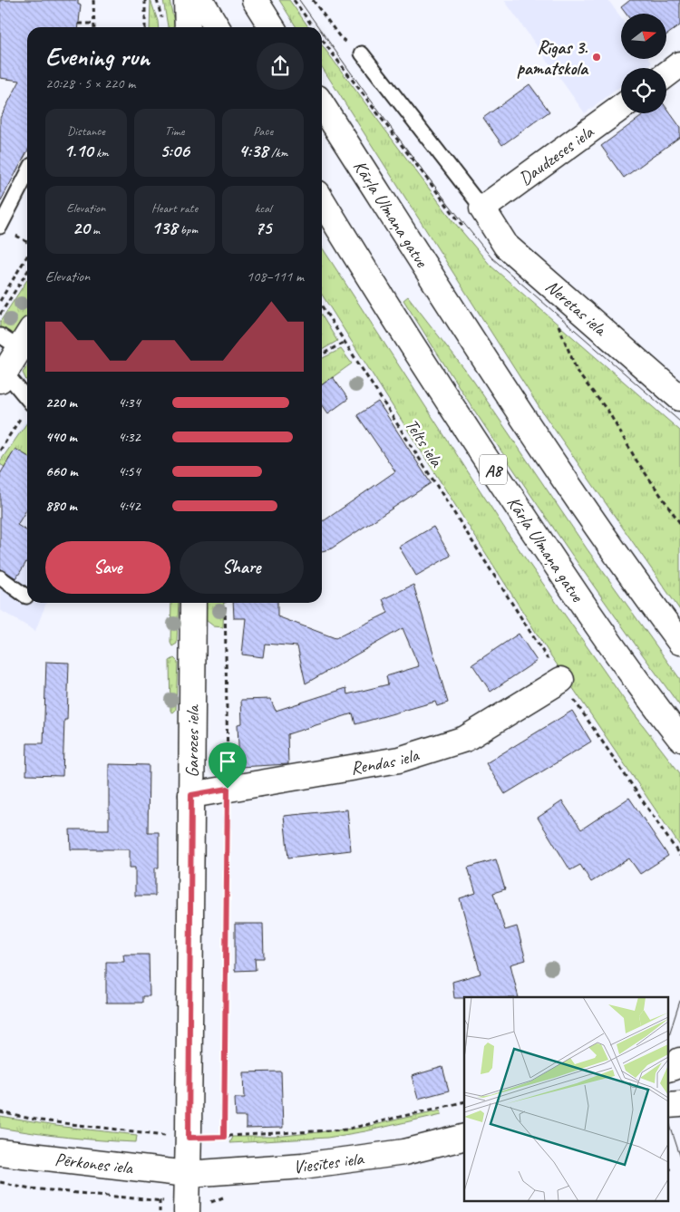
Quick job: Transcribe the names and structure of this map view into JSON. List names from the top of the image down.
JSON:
{
  "streets": {
    "main road": [
      "Daudzeses iela",
      "Kārļa Ulmaņa gatve",
      "Neretas iela",
      "A8",
      "Garozes iela",
      "Rendas iela",
      "Viesītes iela",
      "Pērkones iela"
    ],
    "path": ["Telts iela"]
  },
  "crossings": [
    ["Daudzeses iela", "Neretas iela"],
    ["Garozes iela", "Rendas iela"],
    ["Garozes iela", "Viesītes iela"],
    ["Garozes iela", "Pērkones iela"],
    ["Viesītes iela", "Pērkones iela"]
  ],
  "places": ["Rīgas 3. pamatskola"],
  "north": "right",
  "page": {
    "heading": ["Evening run", "20:28 · 5 × 220 m"],
    "stats": [
      ["Distance", "1.10 km"],
      ["Time", "5:06"],
      ["Pace", "4:38 /km"],
      ["Elevation", "20 m"],
      ["Heart rate", "138 bpm"],
      ["kcal", "75"]
    ],
    "chart": ["Elevation", "108–111 m"],
    "list": [
      {
        "name": "220 m",
        "note": "4:34"
      },
      {
        "name": "440 m",
        "note": "4:32"
      },
      {
        "name": "660 m",
        "note": "4:54"
      },
      {
        "name": "880 m",
        "note": "4:42"
      }
    ],
    "buttons": ["Save", "Share"]
  }
}
